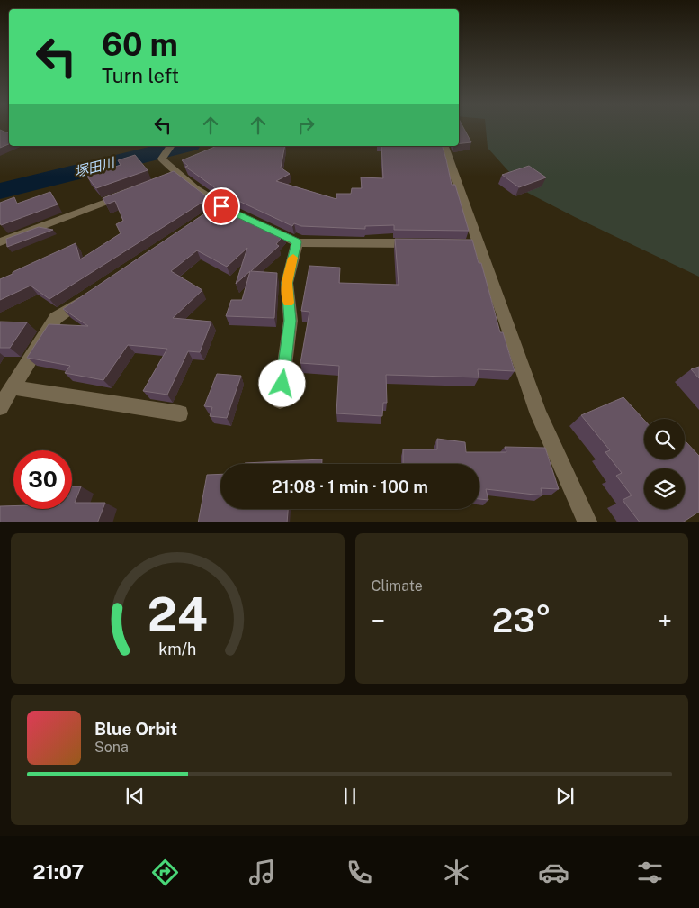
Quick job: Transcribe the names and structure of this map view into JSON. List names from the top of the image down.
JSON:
{
  "water": ["塚田川"],
  "page": {
    "turn": ["60 m", "Turn left"],
    "limit": "30",
    "trip": "21:08 · 1 min · 100 m",
    "tile": "Climate",
    "heat": ["−", "23°", "+"],
    "song": ["Blue Orbit", "Sona"],
    "tabs": "21:07",
    "gauge": ["24", "km/h"]
  }
}
